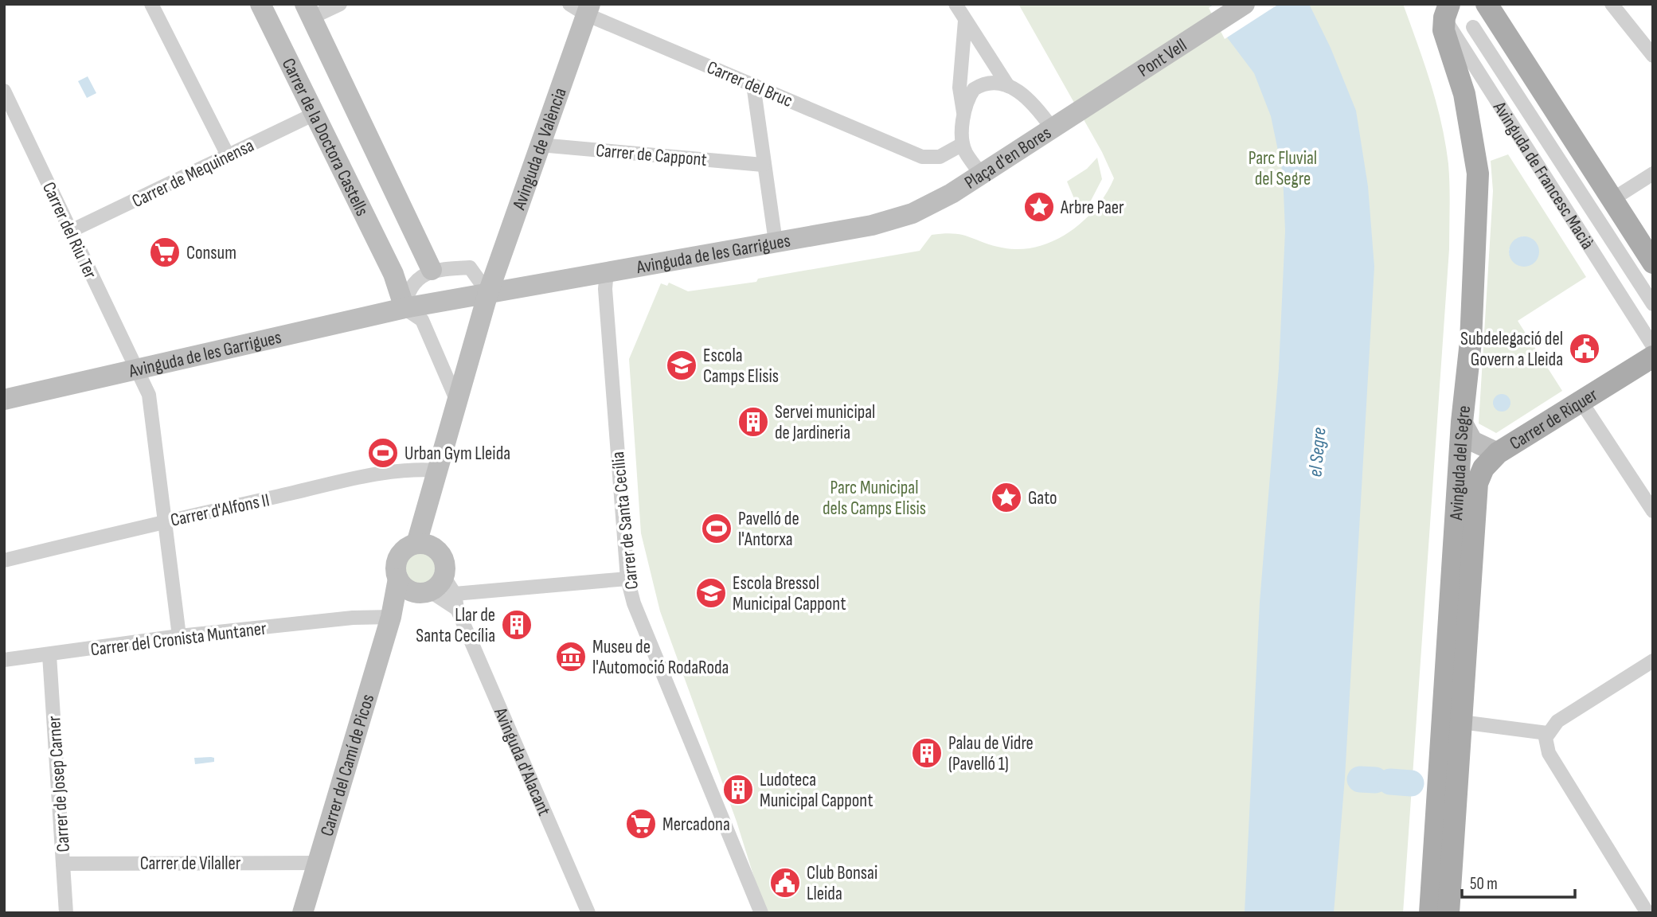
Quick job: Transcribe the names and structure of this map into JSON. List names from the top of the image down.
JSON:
{
  "streets": {
    "main road": ["Carrer de Riquer", "Avinguda del Segre"],
    "street": [
      "Pont Vell",
      "Carrer del Bruc",
      "Carrer de la Doctora Castells",
      "Avinguda de València",
      "Carrer de Cappont",
      "Plaça d'en Bores",
      "Carrer de Mequinensa",
      "Avinguda de Francesc Macià",
      "Carrer del Riu Ter",
      "Avinguda de les Garrigues",
      "Carrer d'Alfons II",
      "Carrer de Santa Cecília",
      "Carrer del Cronista Muntaner",
      "Avinguda d'Alacant",
      "Carrer del Camí de Picos",
      "Carrer de Josep Carner",
      "Carrer de Vilaller"
    ]
  },
  "crossings": [
    ["Pont Vell", "Plaça d'en Bores"],
    ["Carrer del Bruc", "Avinguda de València"],
    ["Carrer de la Doctora Castells", "Carrer de Mequinensa"],
    ["Carrer de la Doctora Castells", "Avinguda de les Garrigues"],
    ["Avinguda de València", "Carrer de Cappont"],
    ["Avinguda de València", "Avinguda de les Garrigues"],
    ["Plaça d'en Bores", "Avinguda de les Garrigues"],
    ["Carrer de Mequinensa", "Carrer del Riu Ter"],
    ["Avinguda de Francesc Macià", "Avinguda del Segre"],
    ["Carrer del Riu Ter", "Avinguda de les Garrigues"],
    ["Carrer del Riu Ter", "Carrer d'Alfons II"],
    ["Carrer del Riu Ter", "Carrer del Cronista Muntaner"],
    ["Avinguda de les Garrigues", "Carrer de Santa Cecília"],
    ["Carrer de Riquer", "Avinguda del Segre"],
    ["Carrer del Cronista Muntaner", "Carrer del Camí de Picos"],
    ["Carrer del Cronista Muntaner", "Carrer de Josep Carner"],
    ["Avinguda d'Alacant", "Carrer del Camí de Picos"],
    ["Carrer del Camí de Picos", "Carrer de Vilaller"],
    ["Carrer de Josep Carner", "Carrer de Vilaller"]
  ],
  "water": ["el Segre"],
  "parks": ["Parc Fluvial del Segre", "Parc Municipal dels Camps Elisis"],
  "places": {
    "place": ["Arbre Paer", "Gato"],
    "supermarket": ["Consum", "Mercadona"],
    "public building": ["Subdelegació del Govern a Lleida", "Club Bonsai Lleida"],
    "school or university": ["Escola Camps Elisis", "Escola Bressol Municipal Cappont"],
    "building": [
      "Servei municipal de Jardineria",
      "Llar de Santa Cecília",
      "Palau de Vidre (Pavelló 1)",
      "Ludoteca Municipal Cappont"
    ],
    "sports": ["Urban Gym Lleida", "Pavelló de l'Antorxa"],
    "museum": ["Museu de l'Automoció RodaRoda"]
  },
  "scale_bar": "50 m"
}
